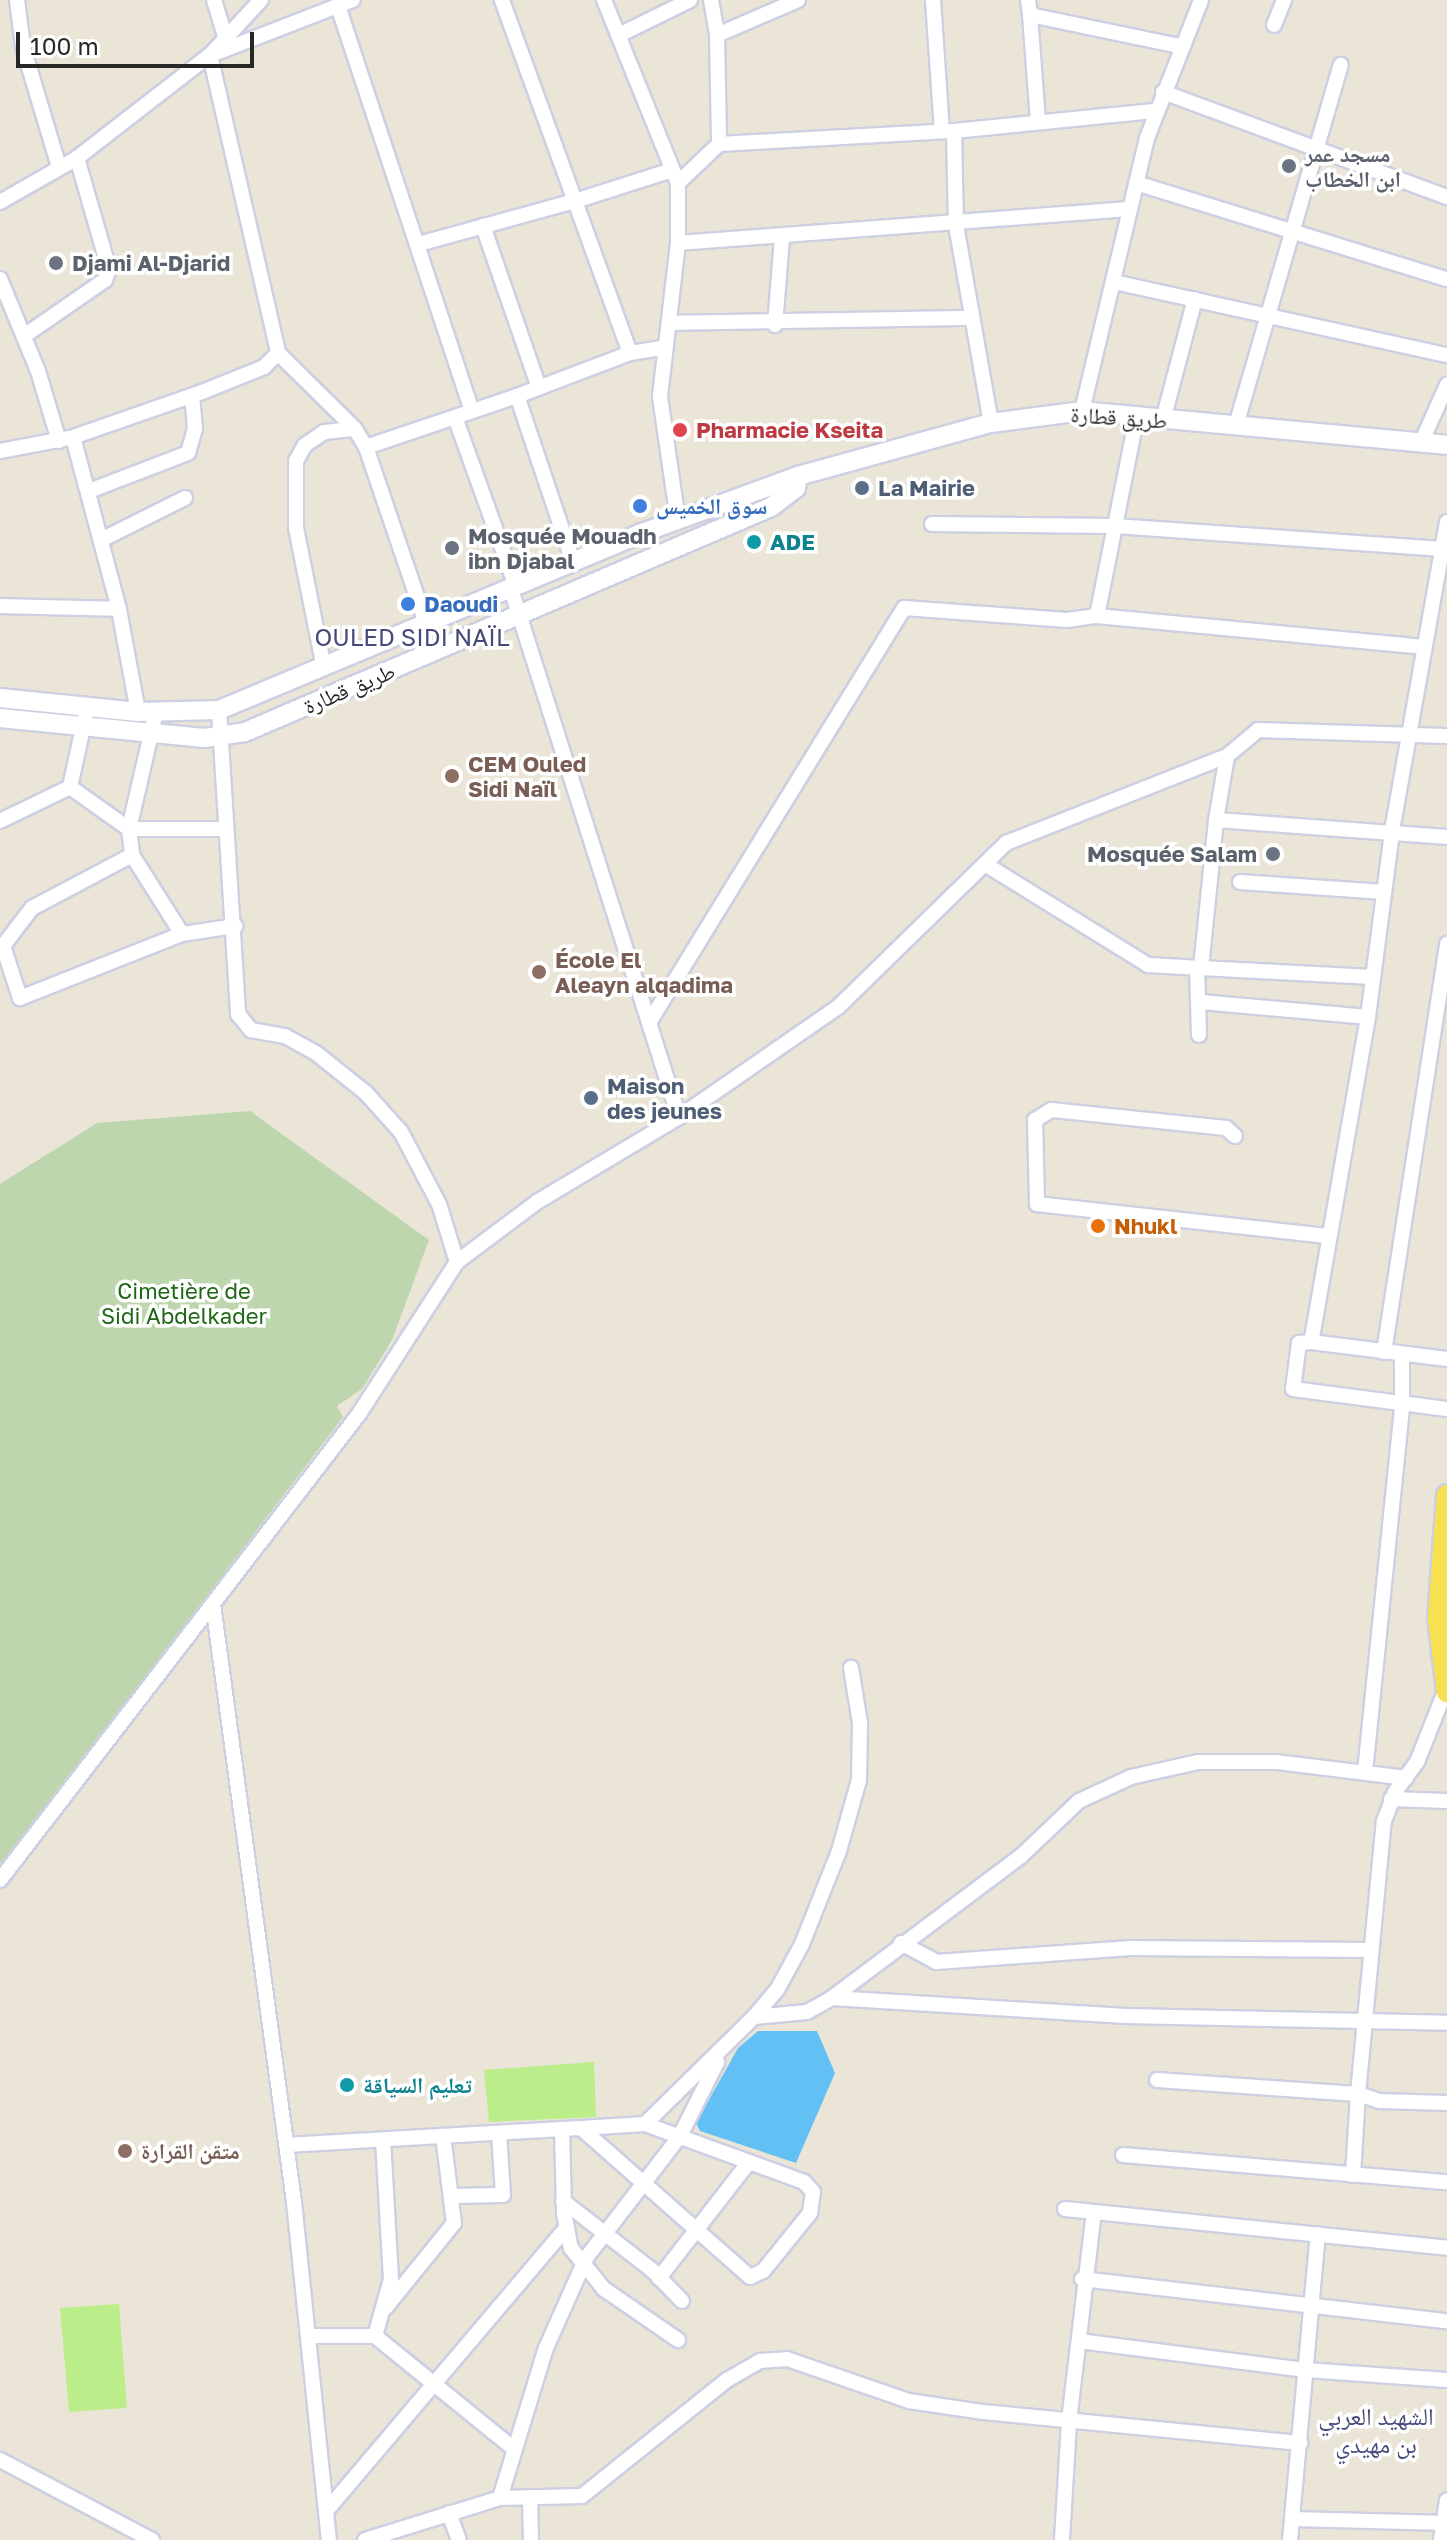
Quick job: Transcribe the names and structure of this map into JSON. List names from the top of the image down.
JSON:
{
  "streets": {
    "main road": ["طريق قطارة"]
  },
  "districts": ["OULED SIDI NAÏL", "الشهيد العربي بن مهيدي"],
  "parks": ["Cimetière de Sidi Abdelkader"],
  "places": [
    "مسجد عمر ابن الخطاب",
    "Djami Al-Djarid",
    "Pharmacie Kseita",
    "La Mairie",
    "سوق الخميس",
    "ADE",
    "Mosquée Mouadh ibn Djabal",
    "Daoudi",
    "CEM Ouled Sidi Naïl",
    "Mosquée Salam",
    "École El Aleayn alqadima",
    "Maison des jeunes",
    "Nhukl",
    "تعليم السياقة",
    "متقن القرارة"
  ],
  "scale_bar": "100 m"
}
